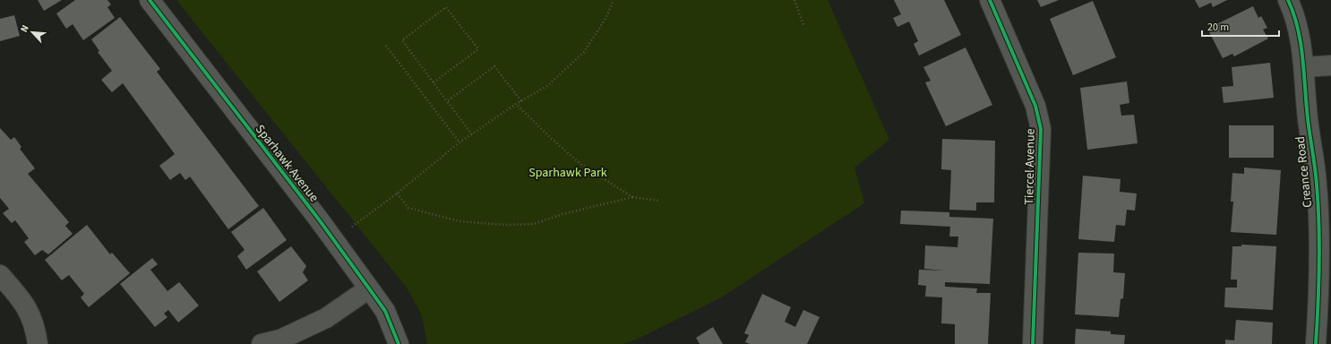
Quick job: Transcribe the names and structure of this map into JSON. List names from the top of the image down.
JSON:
{
  "streets": {
    "street": ["Sparhawk Avenue", "Tiercel Avenue", "Creance Road"]
  },
  "parks": ["Sparhawk Park"],
  "scale_bar": "20 m",
  "north": "top left"
}
